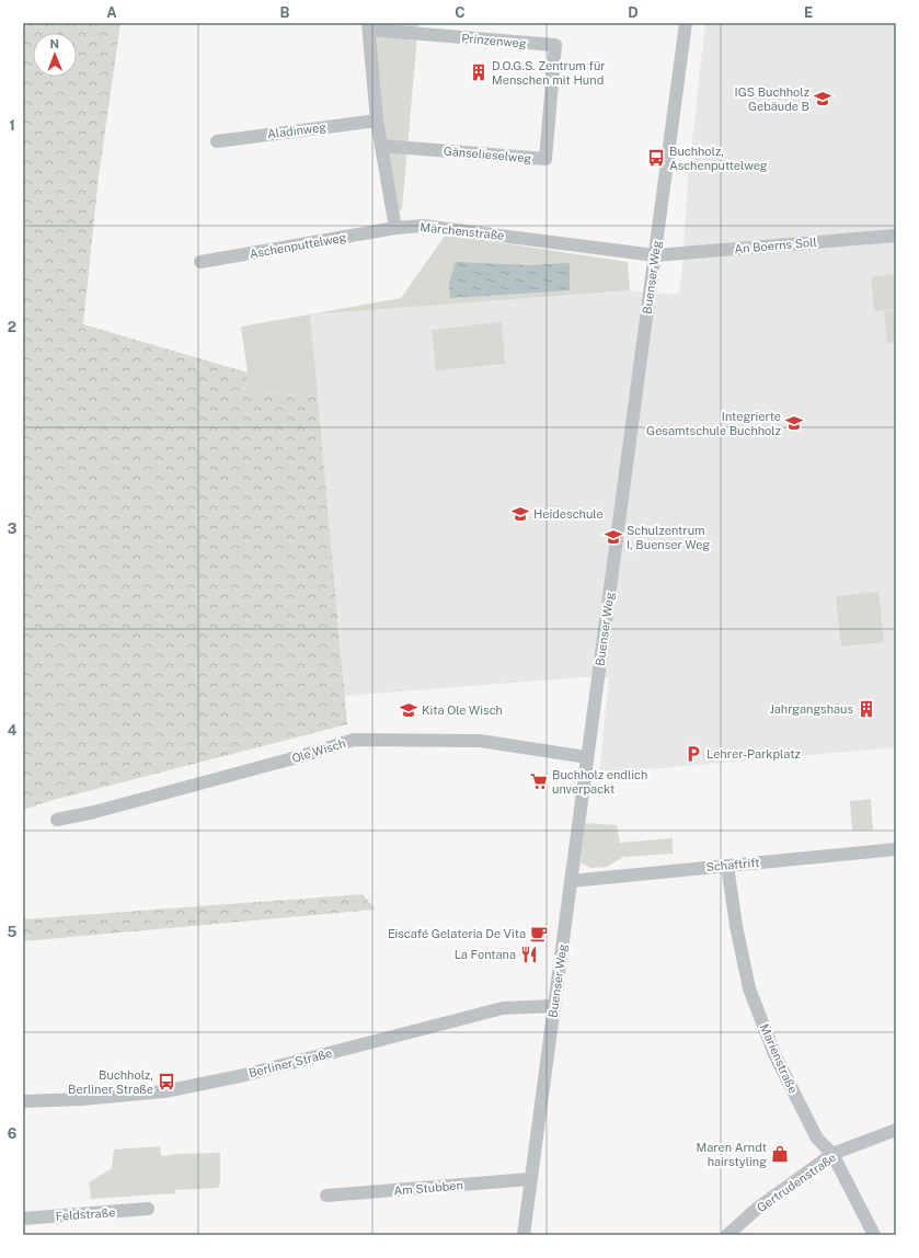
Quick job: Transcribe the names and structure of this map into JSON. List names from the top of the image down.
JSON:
{
  "streets": {
    "street": [
      "Prinzenweg",
      "Aladinweg",
      "Gänselieselweg",
      "Märchenstraße",
      "Aschenputtelweg",
      "An Boerns Soll",
      "Buenser Weg",
      "Ole Wisch",
      "Schaftrift",
      "Marienstraße",
      "Berliner Straße",
      "Gertrudenstraße",
      "Am Stubben",
      "Feldstraße"
    ]
  },
  "crossings": [
    ["Prinzenweg", "Gänselieselweg"],
    ["Märchenstraße", "Aschenputtelweg"],
    ["Märchenstraße", "An Boerns Soll"],
    ["Märchenstraße", "Buenser Weg"],
    ["An Boerns Soll", "Buenser Weg"],
    ["Buenser Weg", "Ole Wisch"],
    ["Buenser Weg", "Schaftrift"],
    ["Buenser Weg", "Berliner Straße"],
    ["Buenser Weg", "Am Stubben"],
    ["Schaftrift", "Marienstraße"],
    ["Marienstraße", "Gertrudenstraße"]
  ],
  "places": {
    "building": ["D.O.G.S. Zentrum für Menschen mit Hund", "Jahrgangshaus"],
    "school or university": [
      "IGS Buchholz Gebäude B",
      "Integrierte Gesamtschule Buchholz",
      "Heideschule",
      "Schulzentrum I, Buenser Weg",
      "Kita Ole Wisch"
    ],
    "bus stop": ["Buchholz, Aschenputtelweg", "Buchholz, Berliner Straße"],
    "parking": ["Lehrer-Parkplatz"],
    "supermarket": ["Buchholz endlich unverpackt"],
    "cafe": ["Eiscafé Gelateria De Vita"],
    "restaurant": ["La Fontana"],
    "shop": ["Maren Arndt hairstyling"]
  },
  "north": "top",
  "grid": {
    "columns": [
      "A",
      "B",
      "C",
      "D",
      "E"
    ],
    "rows": [
      "1",
      "2",
      "3",
      "4",
      "5",
      "6"
    ]
  }
}
